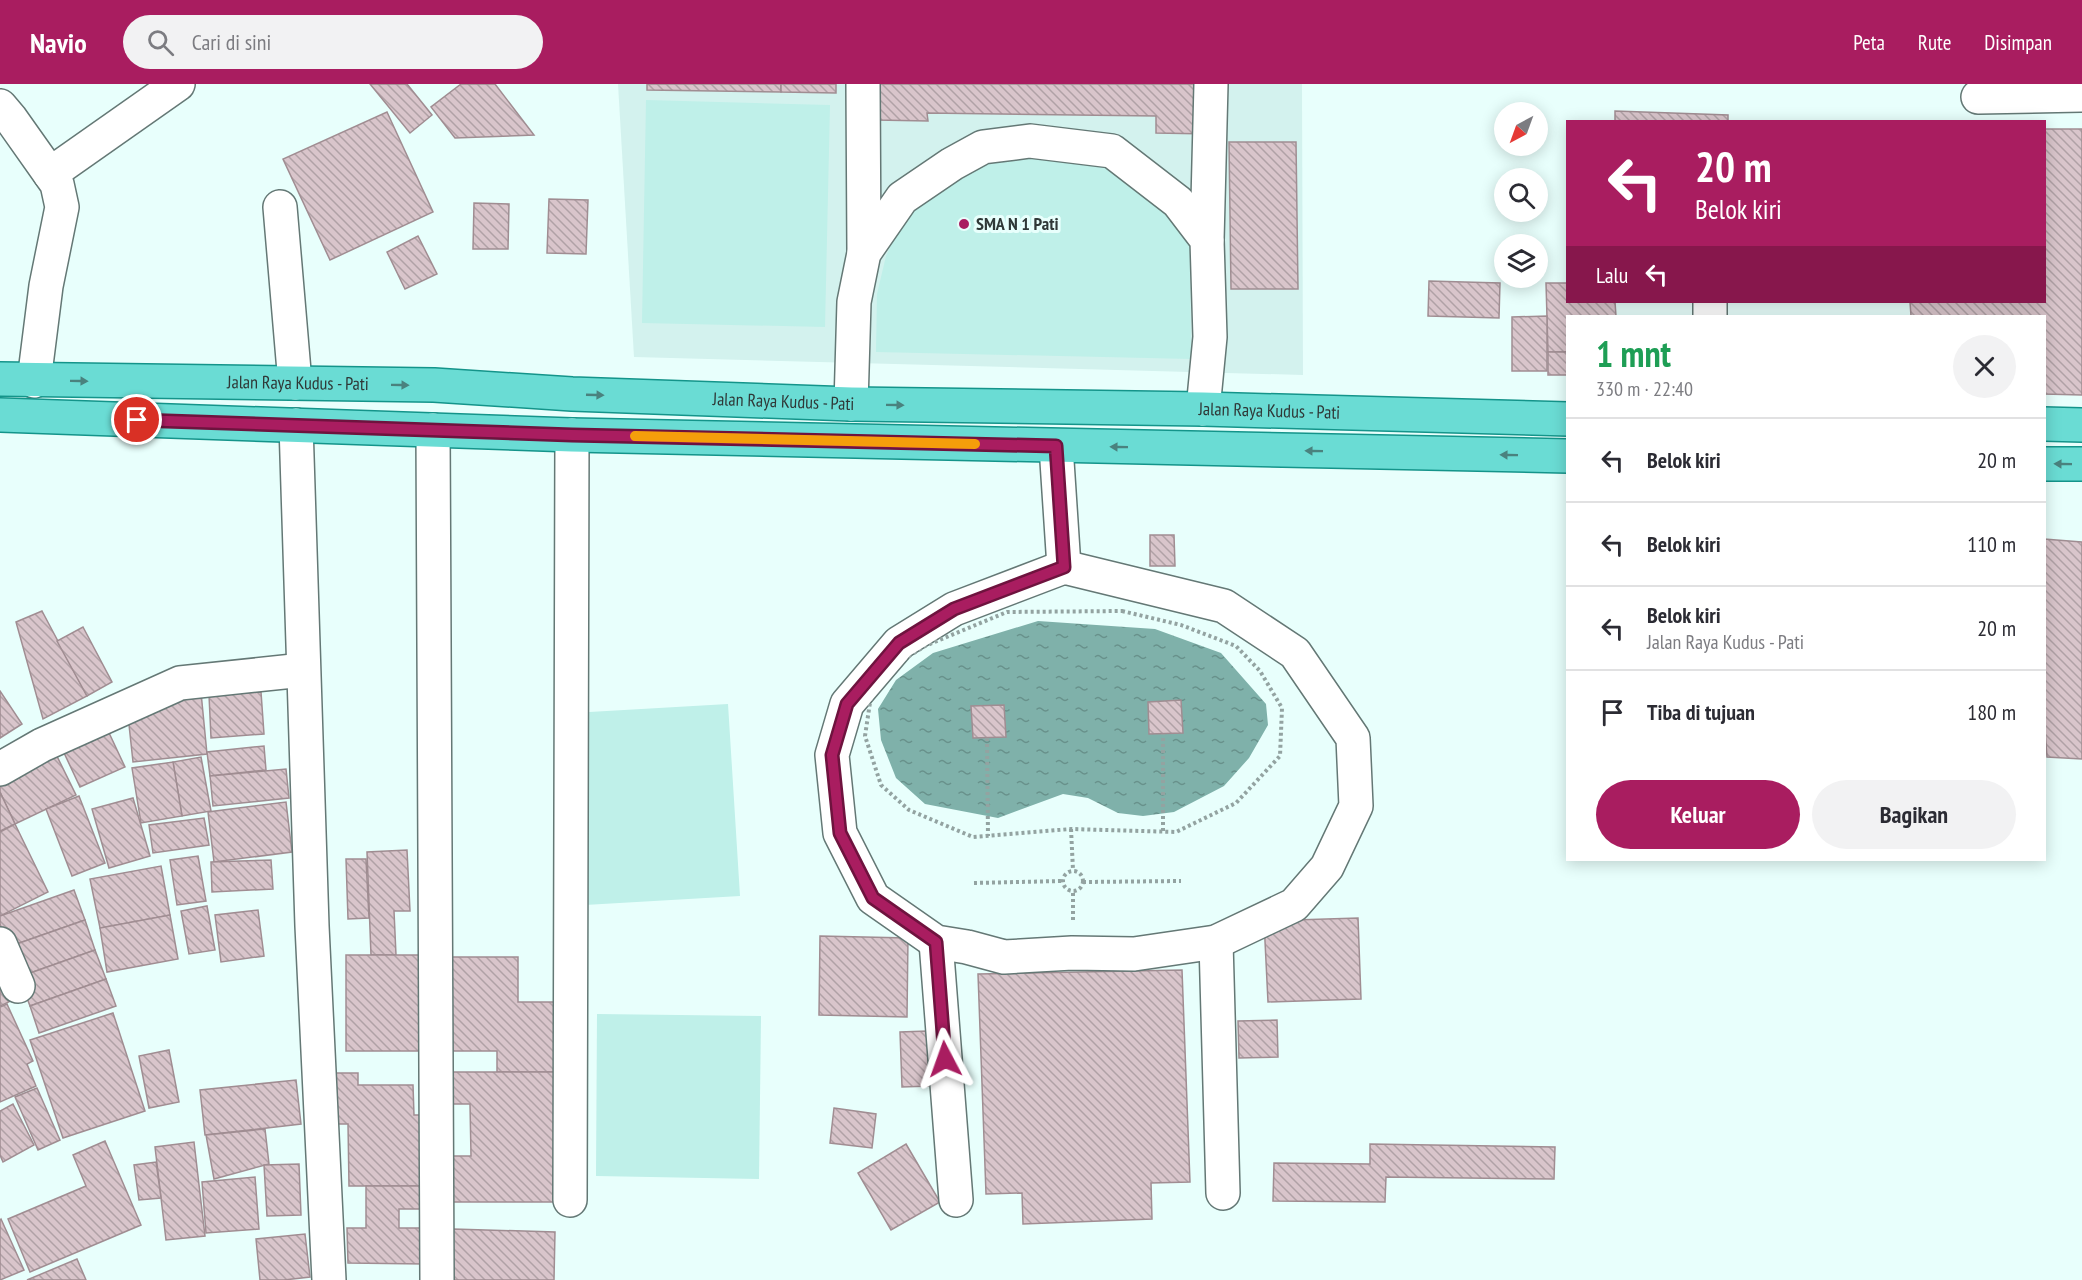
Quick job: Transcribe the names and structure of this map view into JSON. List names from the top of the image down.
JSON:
{
  "streets": {
    "main road": ["Jalan Raya Kudus - Pati"]
  },
  "places": ["SMA N 1 Pati"],
  "north": "bottom left",
  "page": {
    "header": "Navio",
    "search": "Cari di sini",
    "nav": ["Peta", "Rute", "Disimpan"],
    "turn": ["20 m", "Belok kiri"],
    "then": "Lalu",
    "heading": ["1 mnt", "330 m · 22:40"],
    "list": [
      {
        "name": "Belok kiri",
        "value": "20 m"
      },
      {
        "name": "Belok kiri",
        "value": "110 m"
      },
      {
        "name": "Belok kiri",
        "note": "Jalan Raya Kudus - Pati",
        "value": "20 m"
      },
      {
        "name": "Tiba di tujuan",
        "value": "180 m"
      }
    ],
    "buttons": ["Keluar", "Bagikan"]
  }
}
